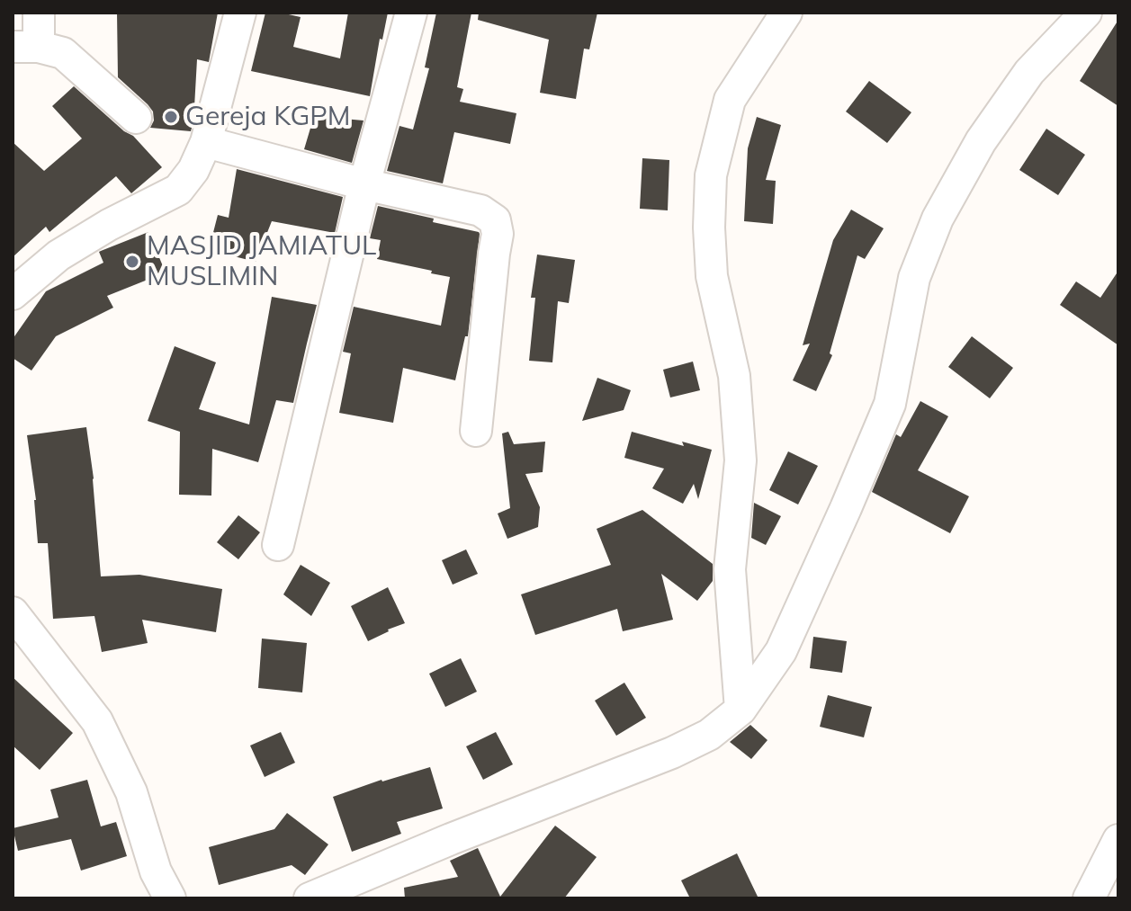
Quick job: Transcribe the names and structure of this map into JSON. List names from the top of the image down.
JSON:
{
  "places": ["Gereja KGPM", "MASJID JAMIATUL MUSLIMIN"]
}
